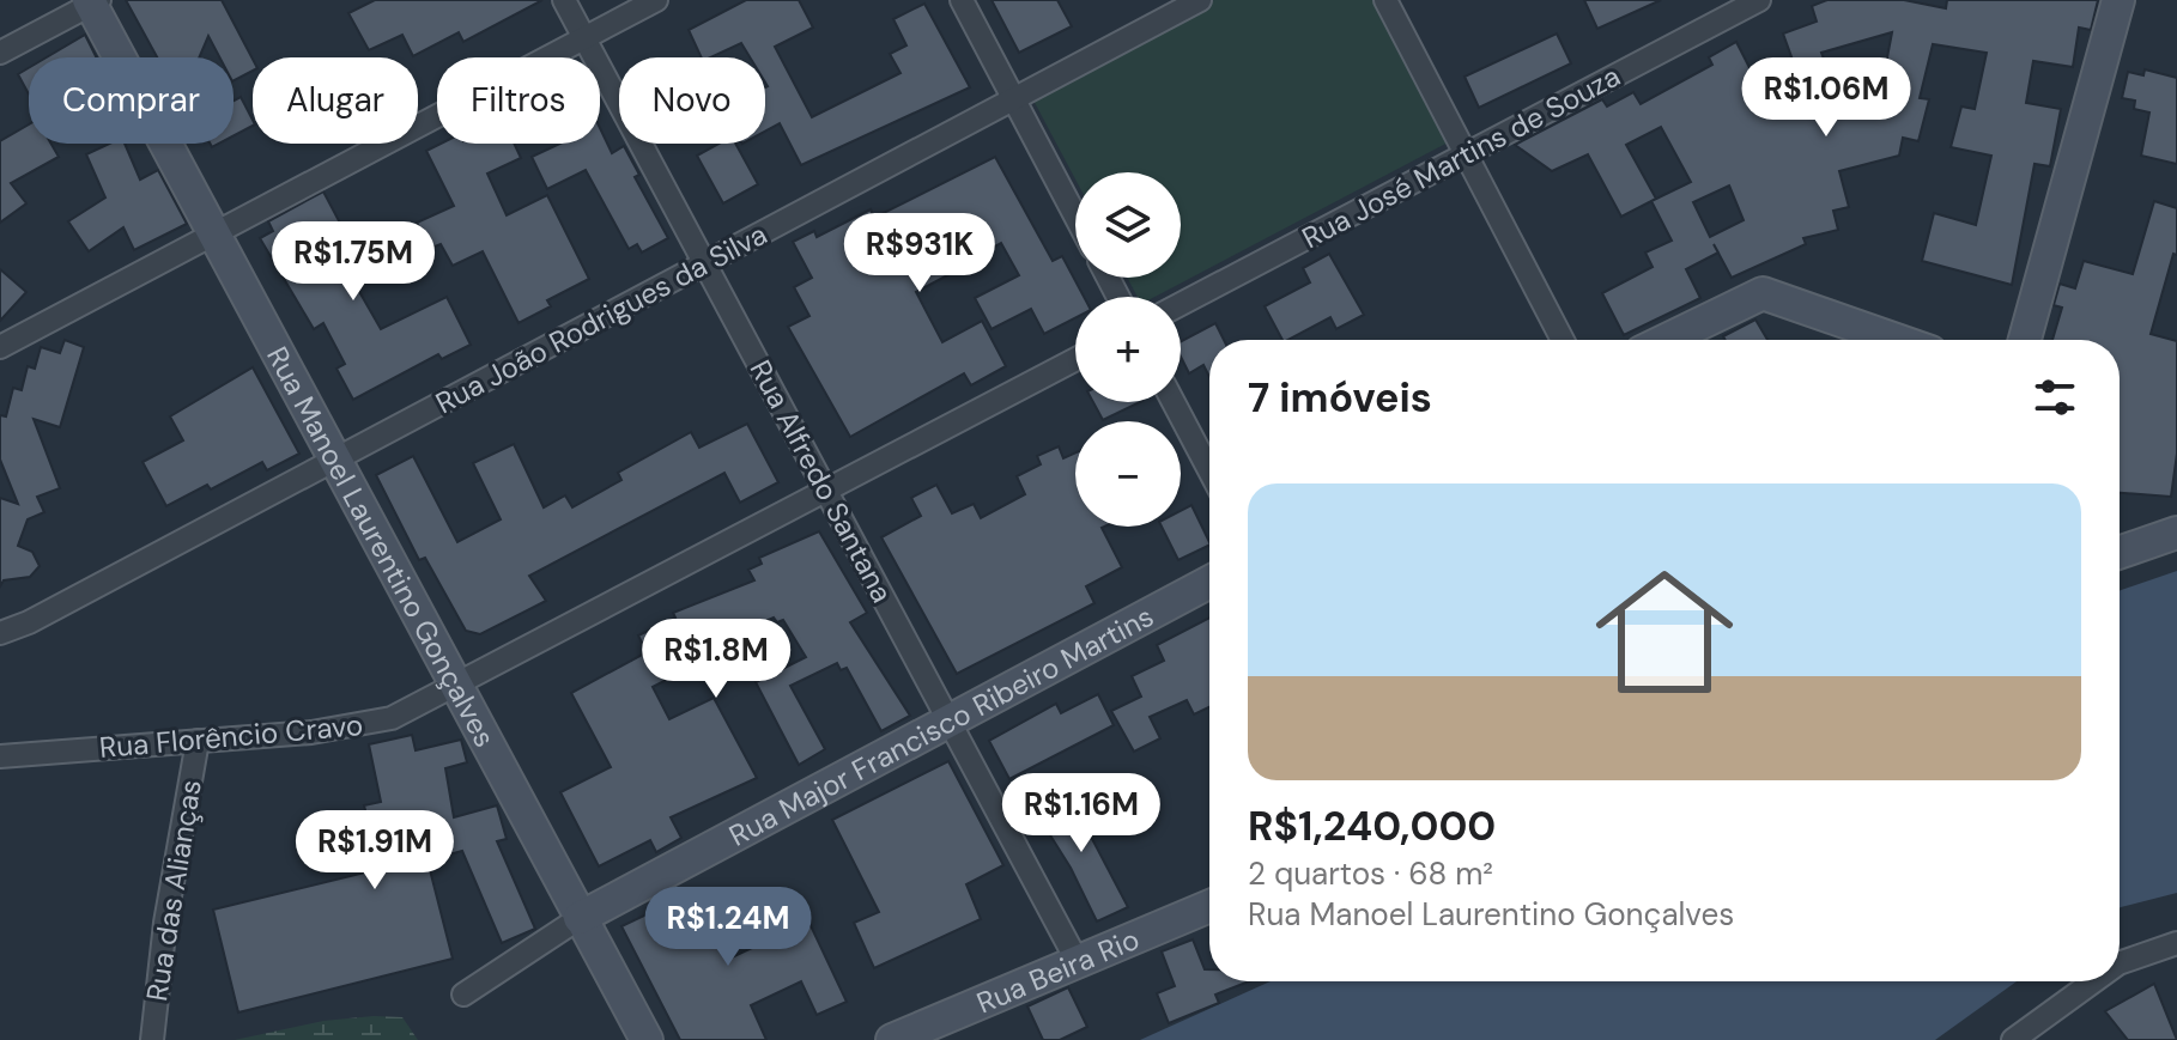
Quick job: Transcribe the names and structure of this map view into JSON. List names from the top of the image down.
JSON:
{
  "streets": {
    "main road": ["Rua Manoel Laurentino Gonçalves", "Rua Major Francisco Ribeiro Martins", "Rua Beira Rio"],
    "street": [
      "Rua José Martins de Souza",
      "Rua João Rodrigues da Silva",
      "Rua Alfredo Santana",
      "Rua Florêncio Cravo",
      "Rua das Alianças"
    ]
  },
  "crossings": [
    ["Rua João Rodrigues da Silva", "Rua Alfredo Santana"],
    ["Rua João Rodrigues da Silva", "Rua Manoel Laurentino Gonçalves"],
    ["Rua Alfredo Santana", "Rua Major Francisco Ribeiro Martins"],
    ["Rua Alfredo Santana", "Rua Beira Rio"],
    ["Rua Manoel Laurentino Gonçalves", "Rua Major Francisco Ribeiro Martins"],
    ["Rua Manoel Laurentino Gonçalves", "Rua Florêncio Cravo"],
    ["Rua Florêncio Cravo", "Rua das Alianças"]
  ],
  "page": {
    "price": [
      "R$1.06M",
      "R$931K",
      "R$1.75M",
      "R$1.8M",
      "R$1.16M",
      "R$1.91M",
      "R$1.24M"
    ],
    "chip": [
      "Comprar",
      "Alugar",
      "Filtros",
      "Novo"
    ],
    "map_buttons": ["+", "−"],
    "heading": "7 imóveis",
    "list": [
      {
        "name": "R$1,240,000",
        "note": "2 quartos · 68 m² · Rua Manoel Laurentino Gonçalves"
      }
    ]
  }
}
